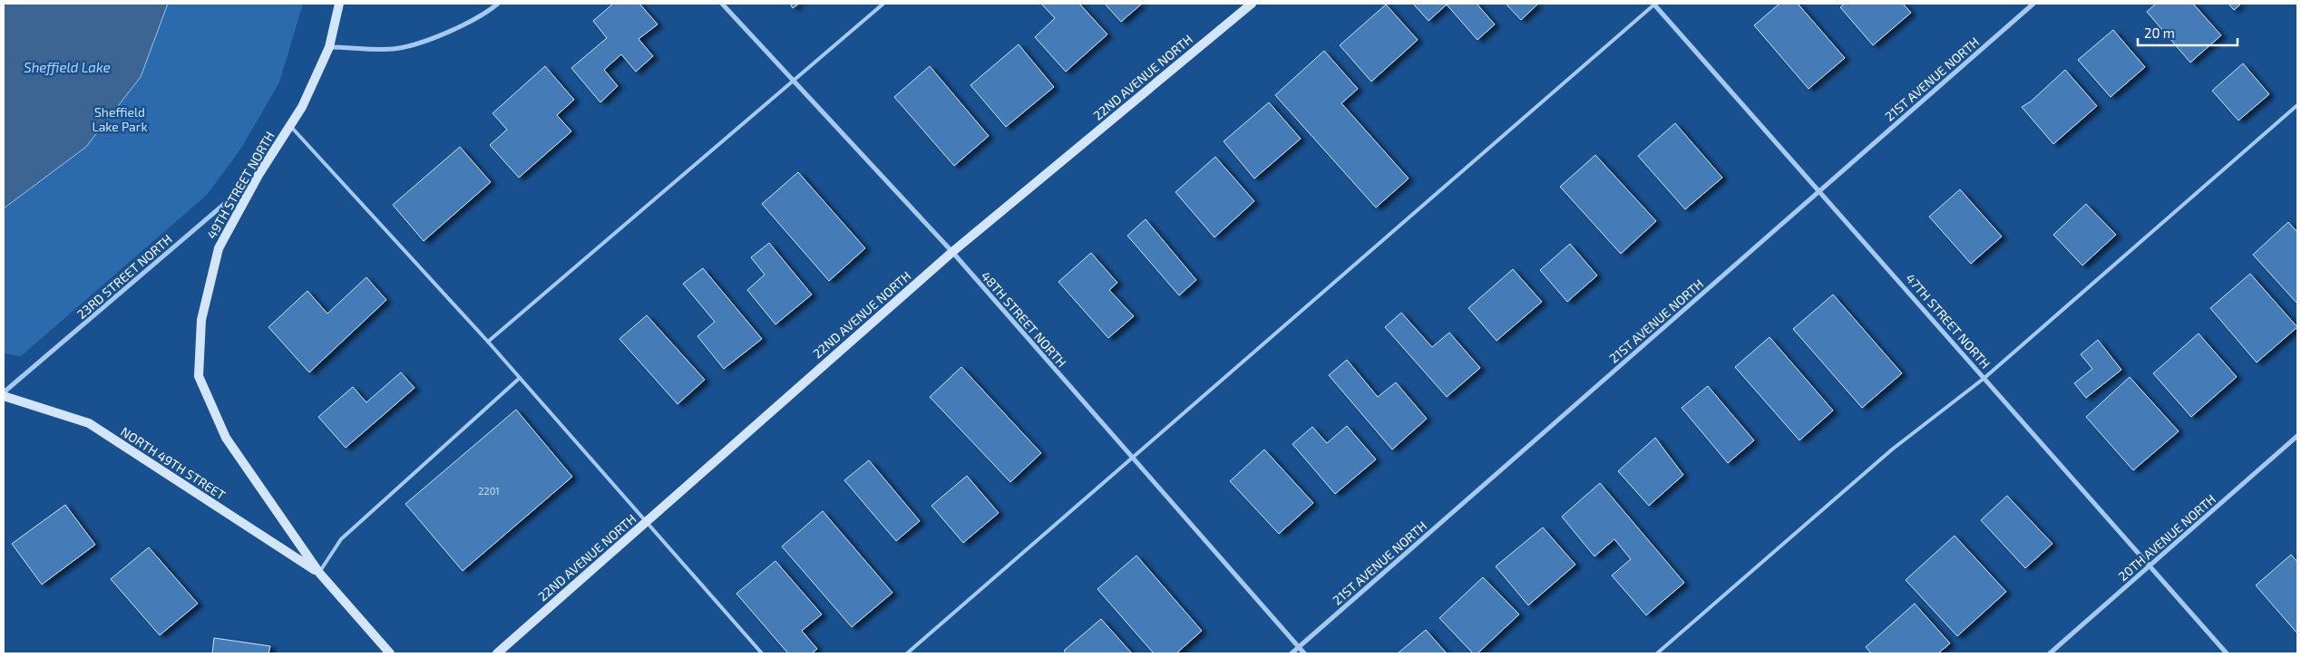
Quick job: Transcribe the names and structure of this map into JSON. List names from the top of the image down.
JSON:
{
  "streets": {
    "main road": ["22ND AVENUE NORTH", "49TH STREET NORTH", "NORTH 49TH STREET"],
    "street": [
      "21ST AVENUE NORTH",
      "23RD STREET NORTH",
      "48TH STREET NORTH",
      "47TH STREET NORTH",
      "20TH AVENUE NORTH"
    ]
  },
  "crossings": [
    ["22ND AVENUE NORTH", "48TH STREET NORTH"],
    ["21ST AVENUE NORTH", "48TH STREET NORTH"],
    ["21ST AVENUE NORTH", "47TH STREET NORTH"],
    ["49TH STREET NORTH", "23RD STREET NORTH"],
    ["49TH STREET NORTH", "NORTH 49TH STREET"],
    ["23RD STREET NORTH", "NORTH 49TH STREET"],
    ["47TH STREET NORTH", "20TH AVENUE NORTH"]
  ],
  "water": ["Sheffield Lake"],
  "parks": ["Sheffield Lake Park"],
  "house_numbers": ["2201"],
  "scale_bar": "20 m"
}
